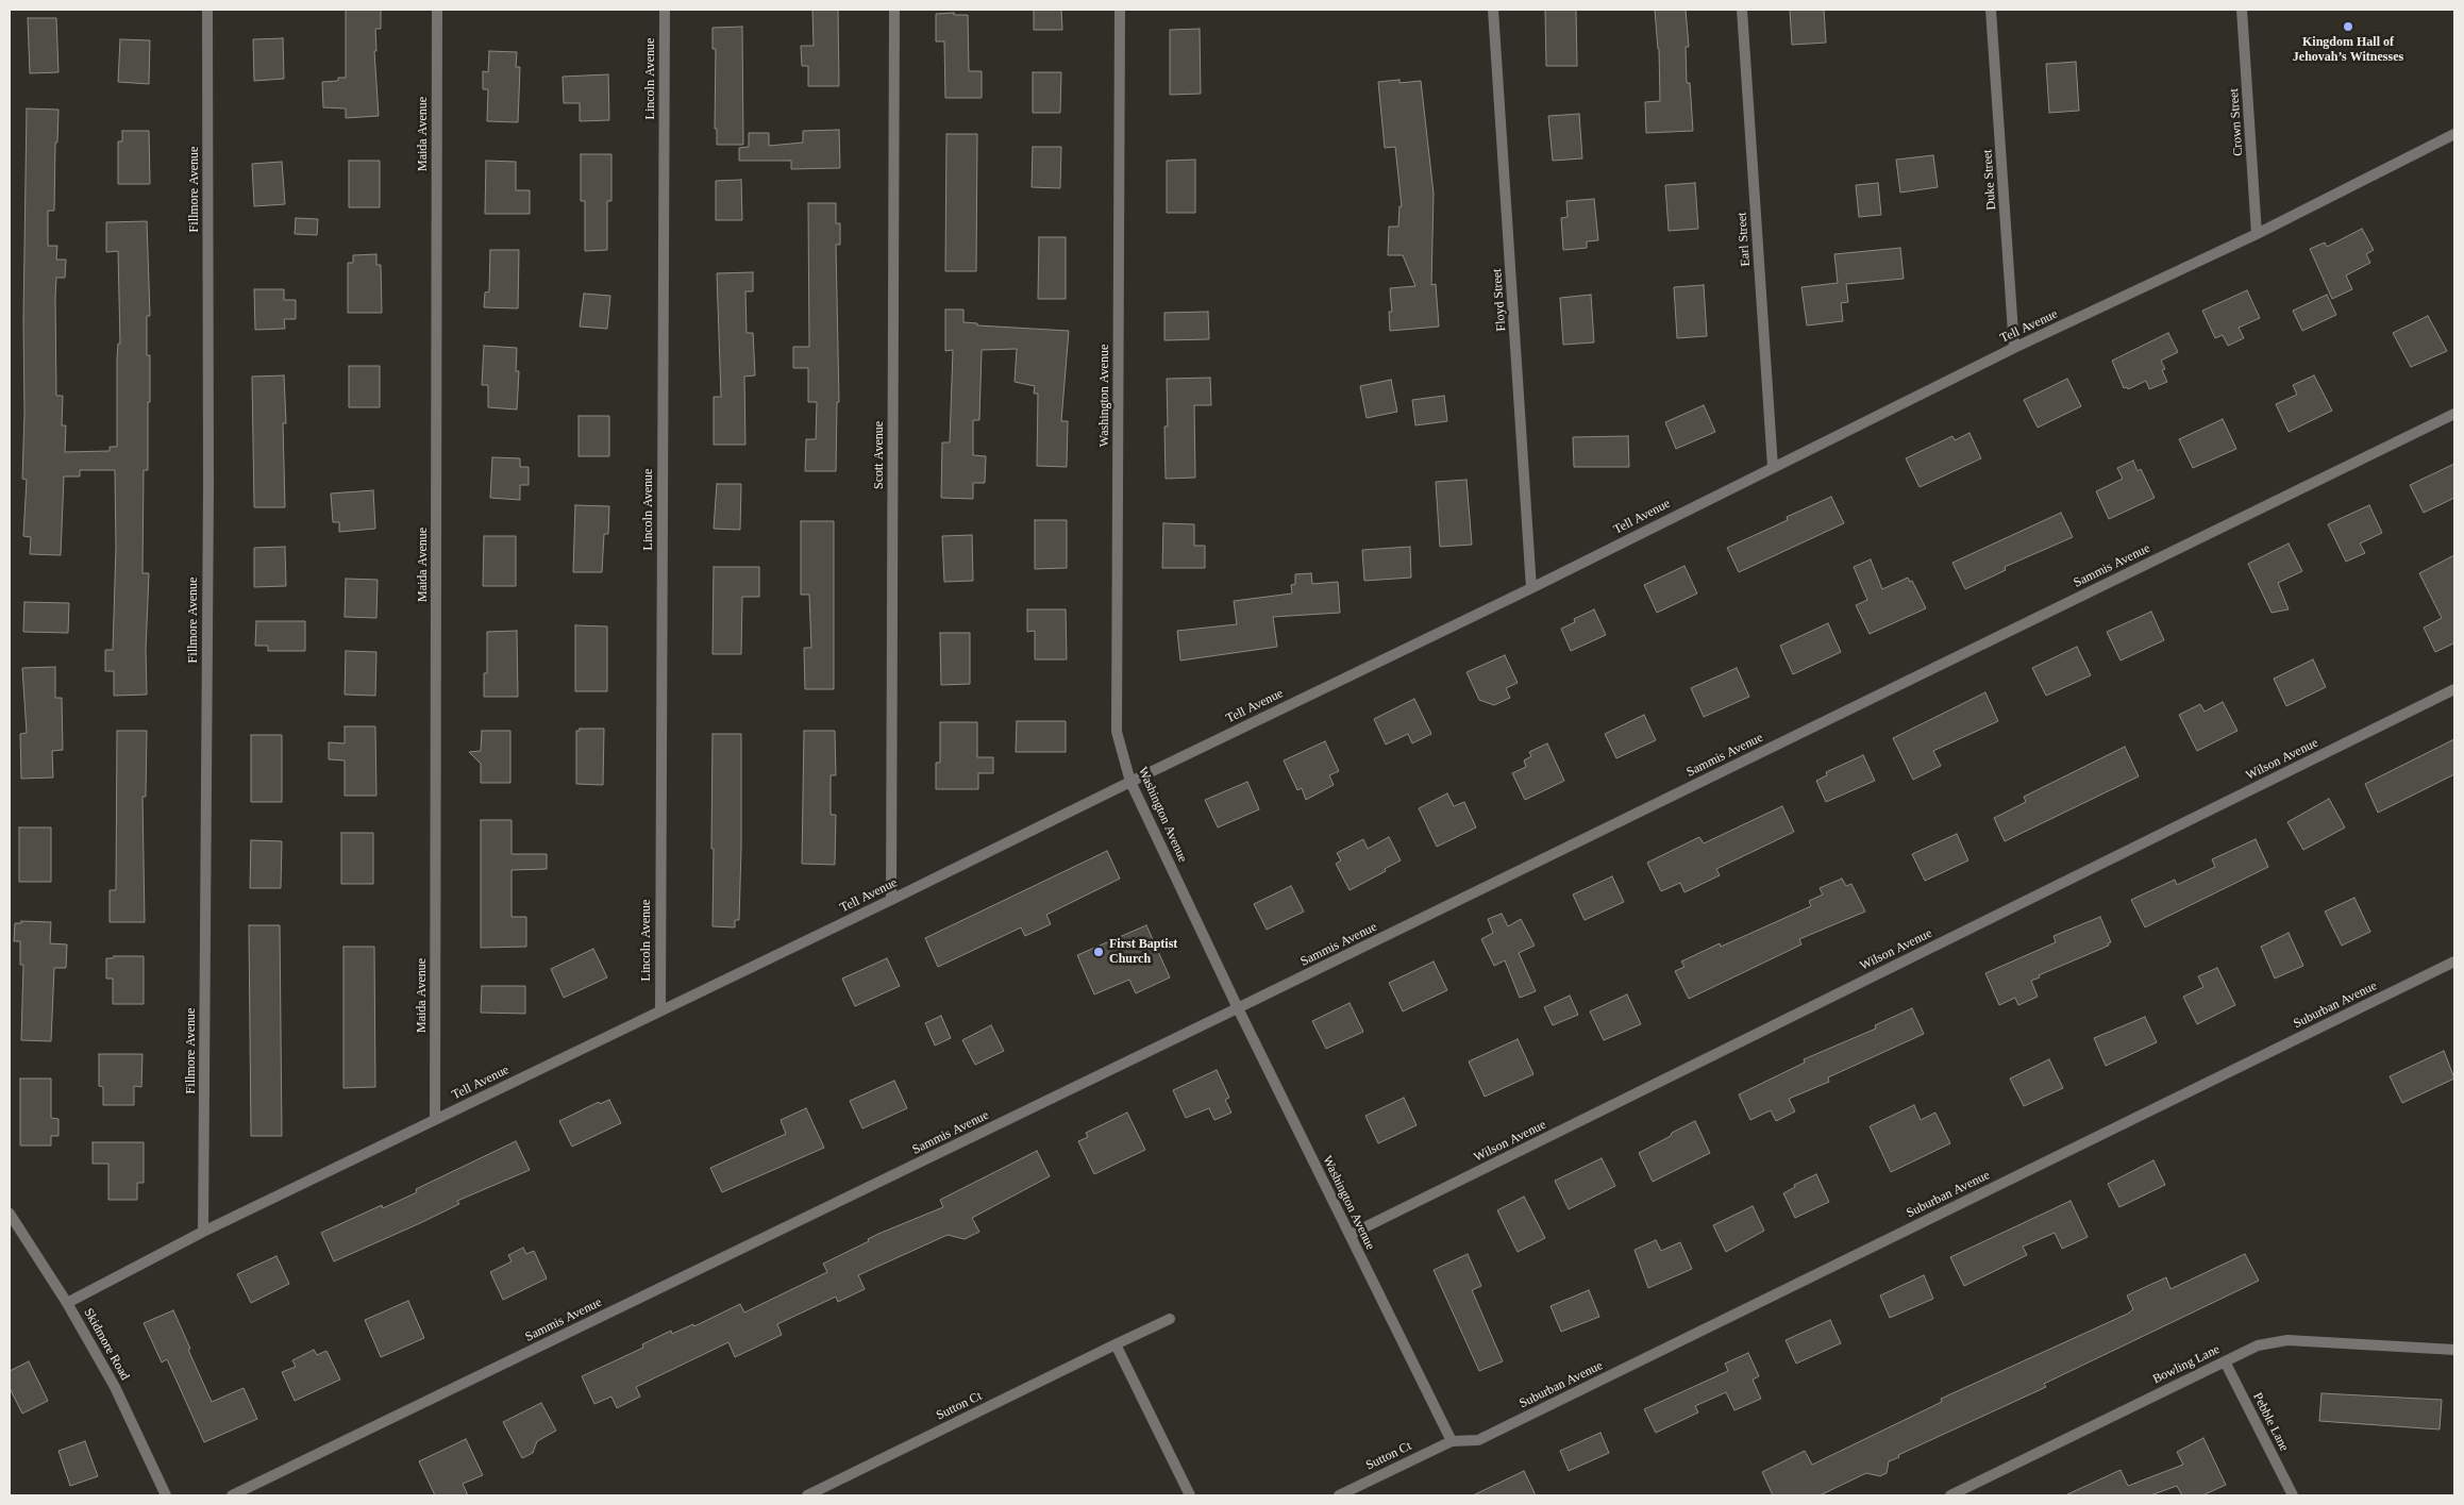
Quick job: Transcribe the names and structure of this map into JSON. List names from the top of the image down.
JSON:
{
  "streets": {
    "street": [
      "Lincoln Avenue",
      "Crown Street",
      "Maida Avenue",
      "Duke Street",
      "Fillmore Avenue",
      "Earl Street",
      "Floyd Street",
      "Tell Avenue",
      "Washington Avenue",
      "Scott Avenue",
      "Sammis Avenue",
      "Wilson Avenue",
      "Suburban Avenue",
      "Skidmore Road",
      "Bowling Lane",
      "Sutton Ct",
      "Pebble Lane"
    ]
  },
  "crossings": [
    ["Lincoln Avenue", "Tell Avenue"],
    ["Crown Street", "Tell Avenue"],
    ["Maida Avenue", "Tell Avenue"],
    ["Duke Street", "Tell Avenue"],
    ["Fillmore Avenue", "Tell Avenue"],
    ["Earl Street", "Tell Avenue"],
    ["Floyd Street", "Tell Avenue"],
    ["Tell Avenue", "Washington Avenue"],
    ["Tell Avenue", "Scott Avenue"],
    ["Tell Avenue", "Skidmore Road"],
    ["Washington Avenue", "Sammis Avenue"],
    ["Washington Avenue", "Wilson Avenue"],
    ["Washington Avenue", "Suburban Avenue"],
    ["Washington Avenue", "Sutton Ct"],
    ["Suburban Avenue", "Sutton Ct"],
    ["Bowling Lane", "Pebble Lane"]
  ],
  "places": ["Kingdom Hall of Jehovah’s Witnesses", "First Baptist Church"]
}
